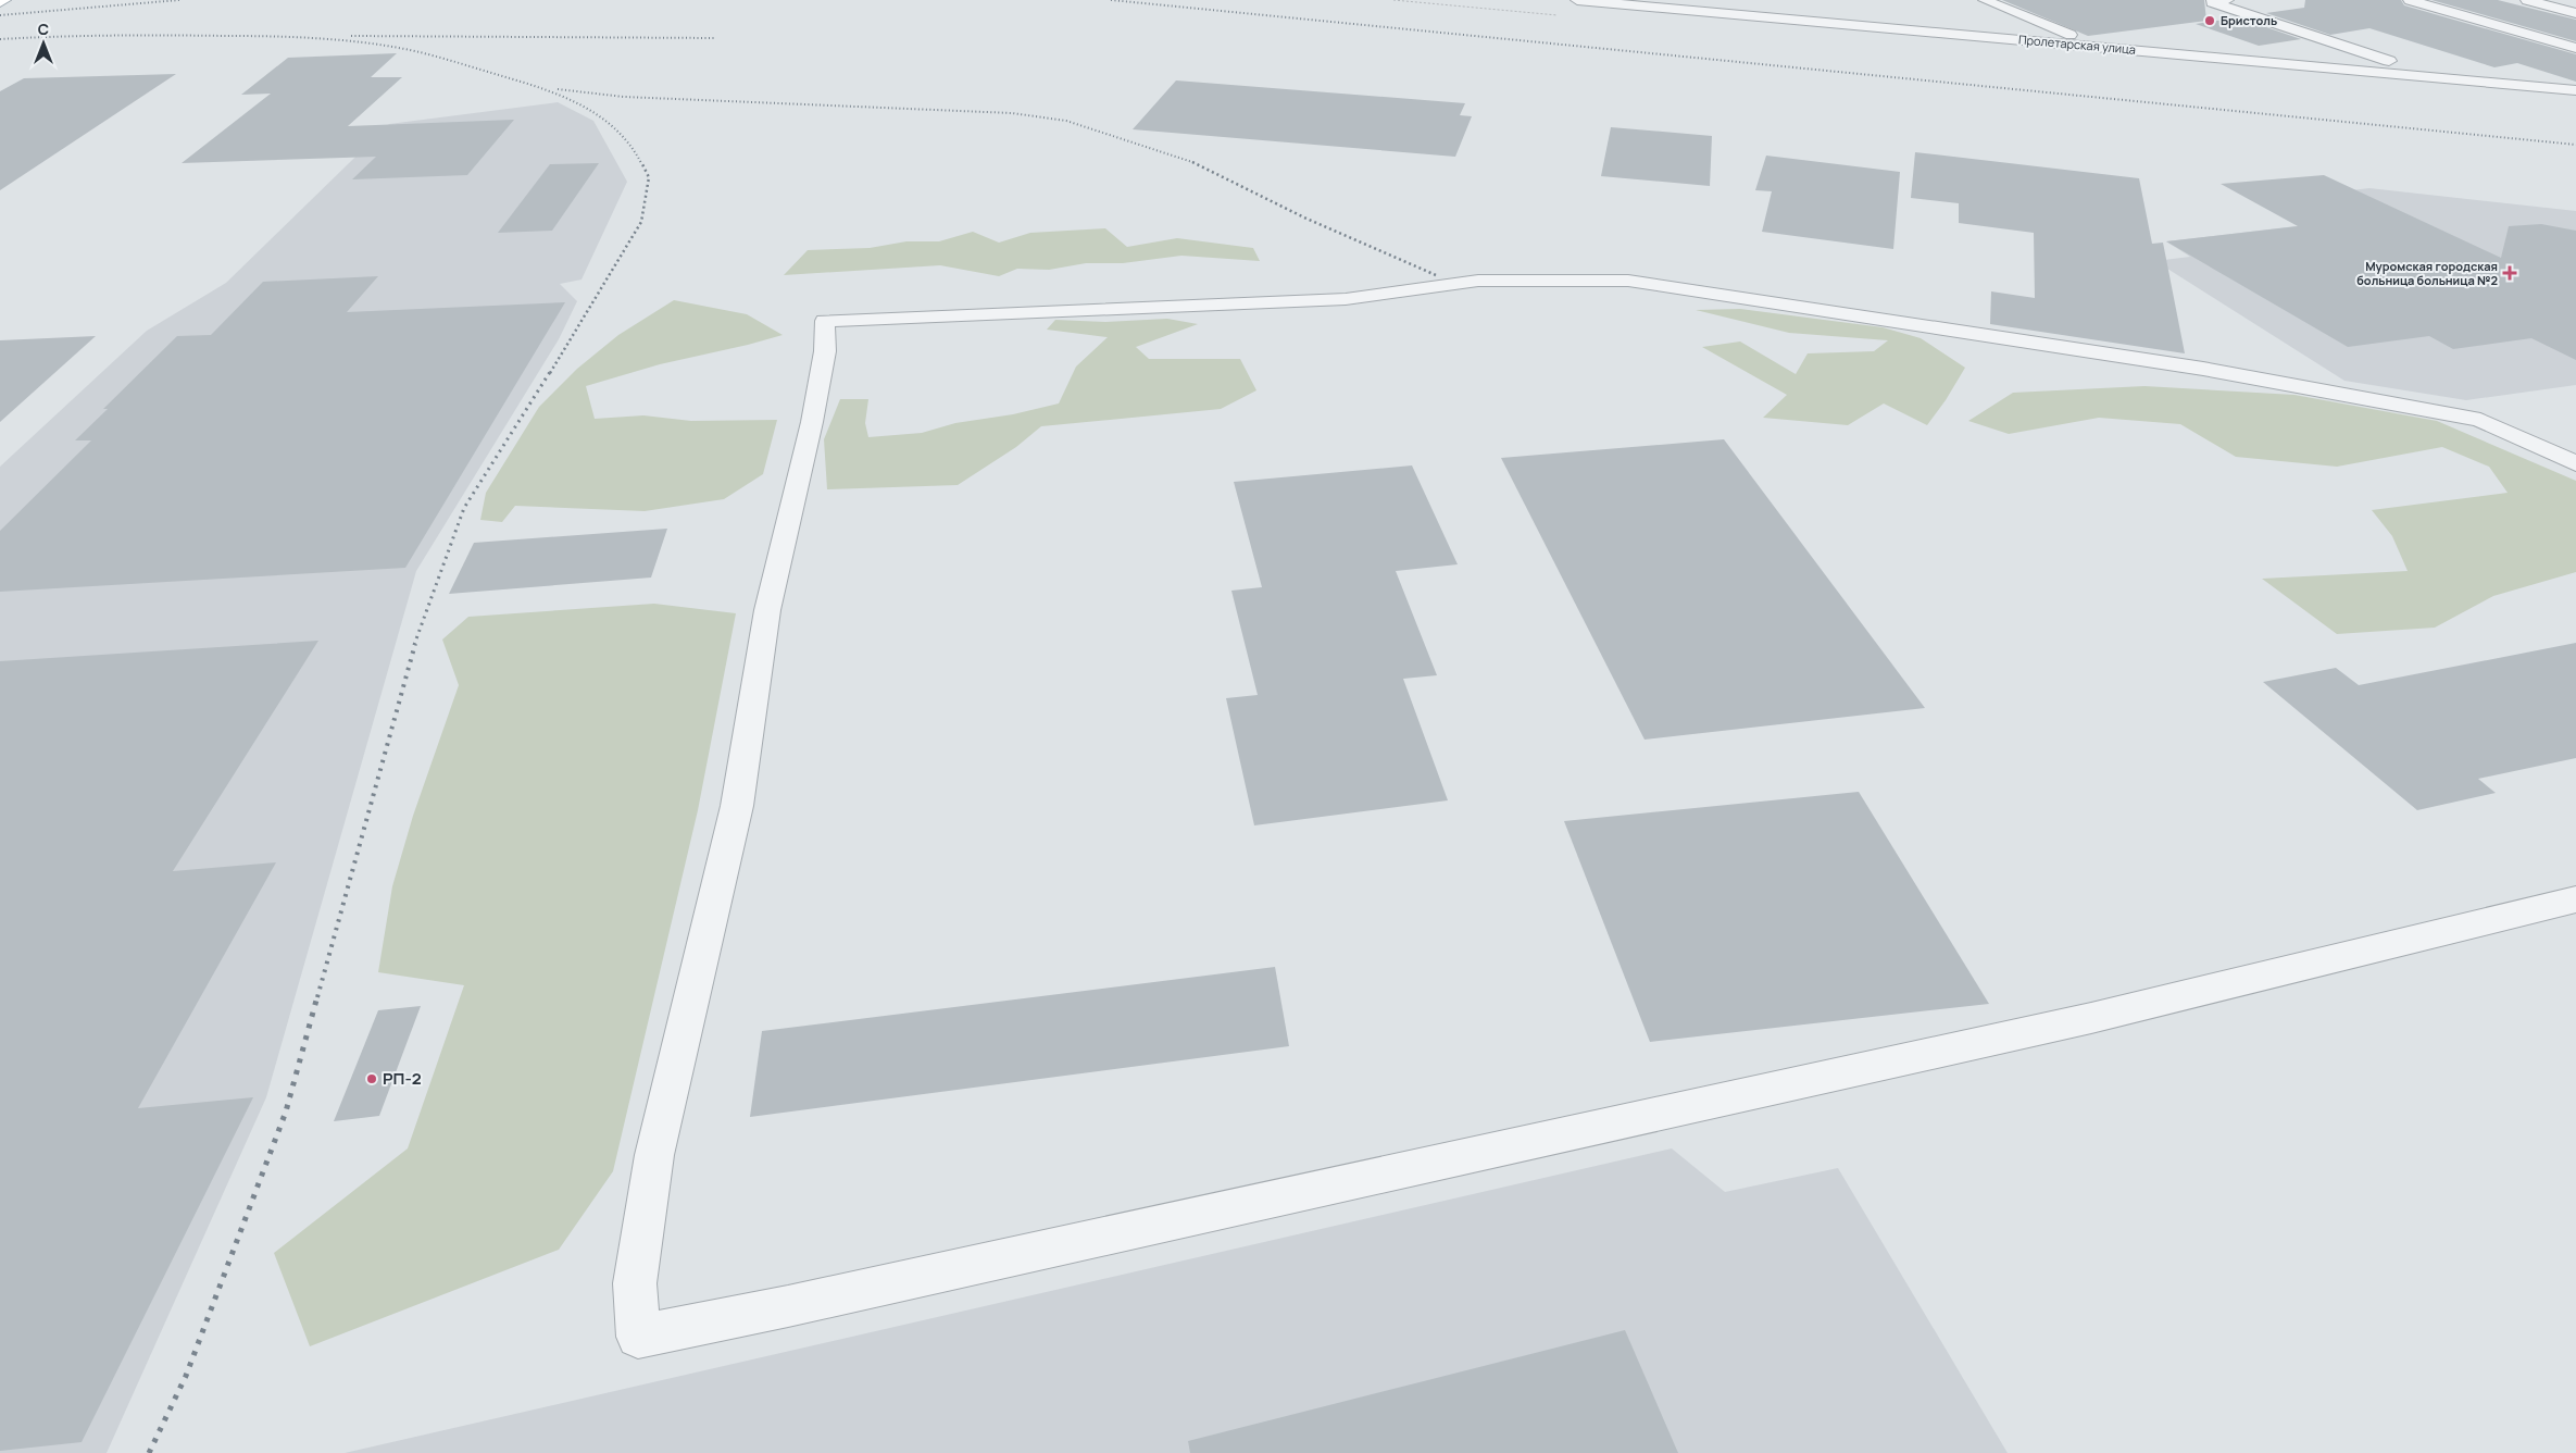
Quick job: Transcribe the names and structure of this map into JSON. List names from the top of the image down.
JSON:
{
  "streets": {
    "street": ["Пролетарская улица"]
  },
  "places": {
    "other": ["Бристоль", "РП-2"],
    "health": ["Муромская городская больница больница №2"]
  },
  "north": "top"
}
